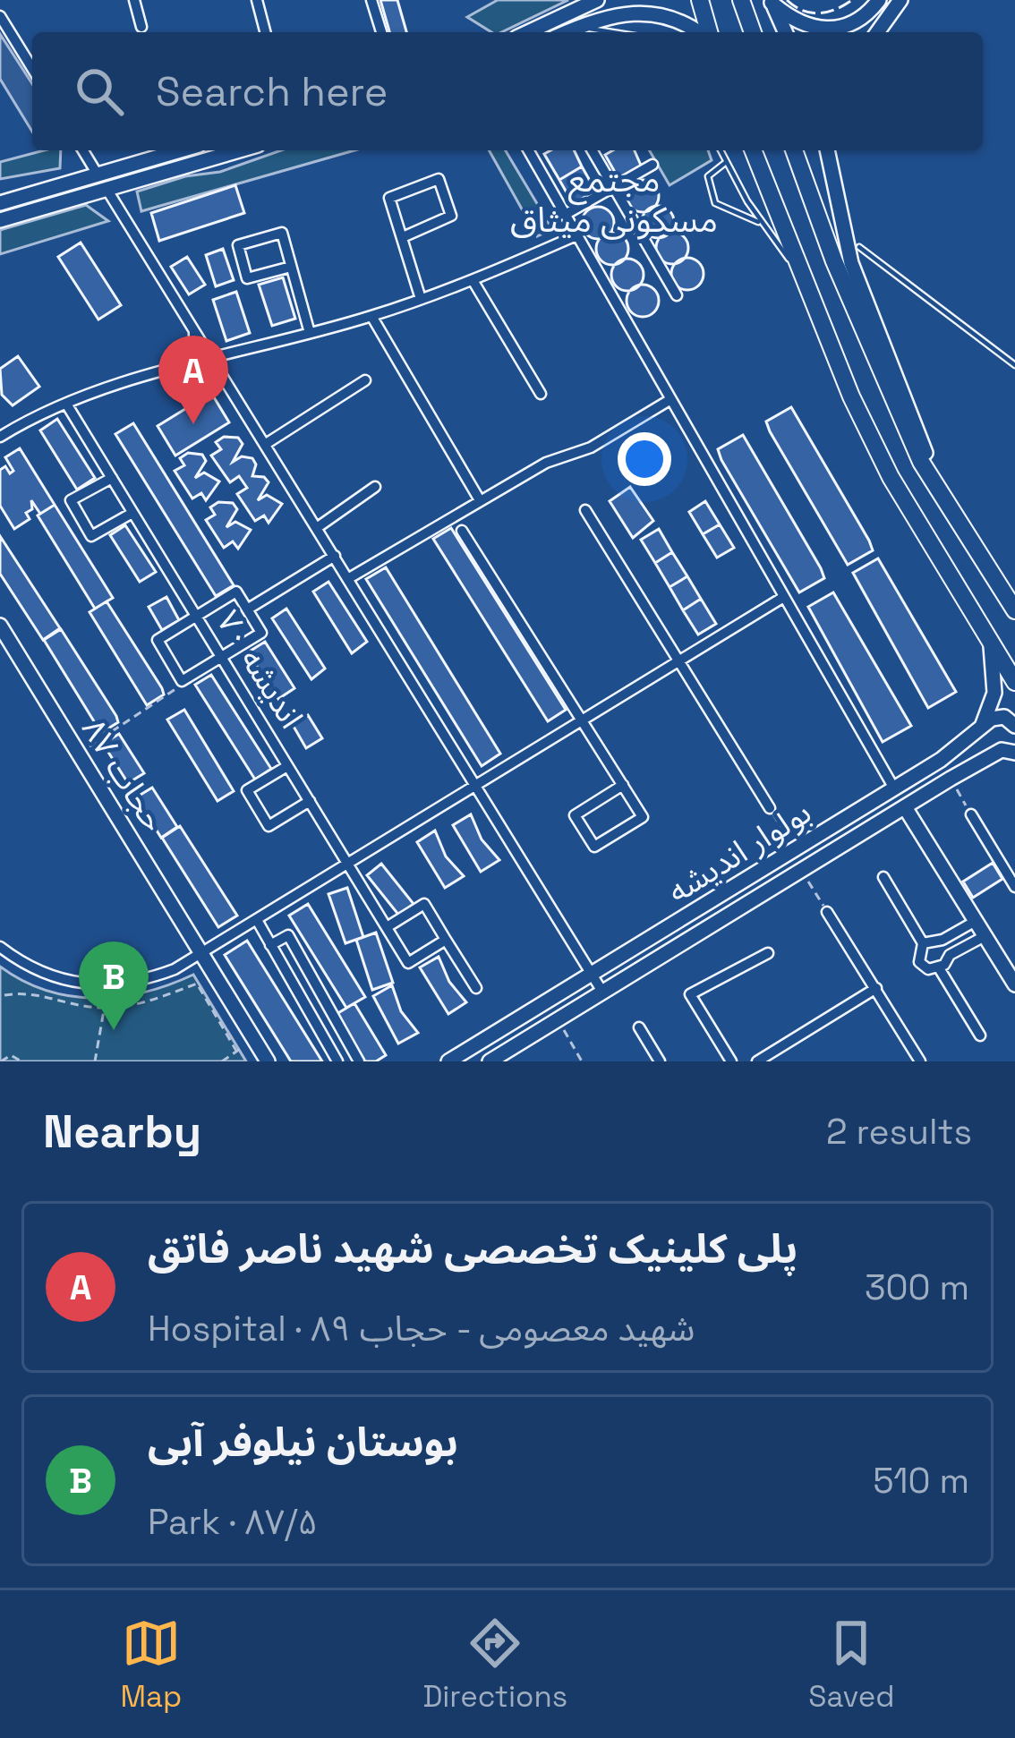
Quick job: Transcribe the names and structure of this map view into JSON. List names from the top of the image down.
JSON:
{
  "streets": {
    "main road": ["حجاب ۸۷", "بولوار اندیشه"],
    "street": ["اندیشه ۷۰"]
  },
  "districts": ["مجتمع مسکونی میثاق"],
  "page": {
    "search": "Search here",
    "pins": ["A", "B"],
    "heading": ["Nearby", "2 results"],
    "list": [
      {
        "mark": "A",
        "name": "پلی کلینیک تخصصی شهید ناصر فاتق",
        "note": "Hospital · شهید معصومی - حجاب ۸۹",
        "value": "300 m"
      },
      {
        "mark": "B",
        "name": "بوستان نیلوفر آبی",
        "note": "Park · ۸۷/۵",
        "value": "510 m"
      }
    ],
    "nav": ["Map", "Directions", "Saved"]
  }
}
